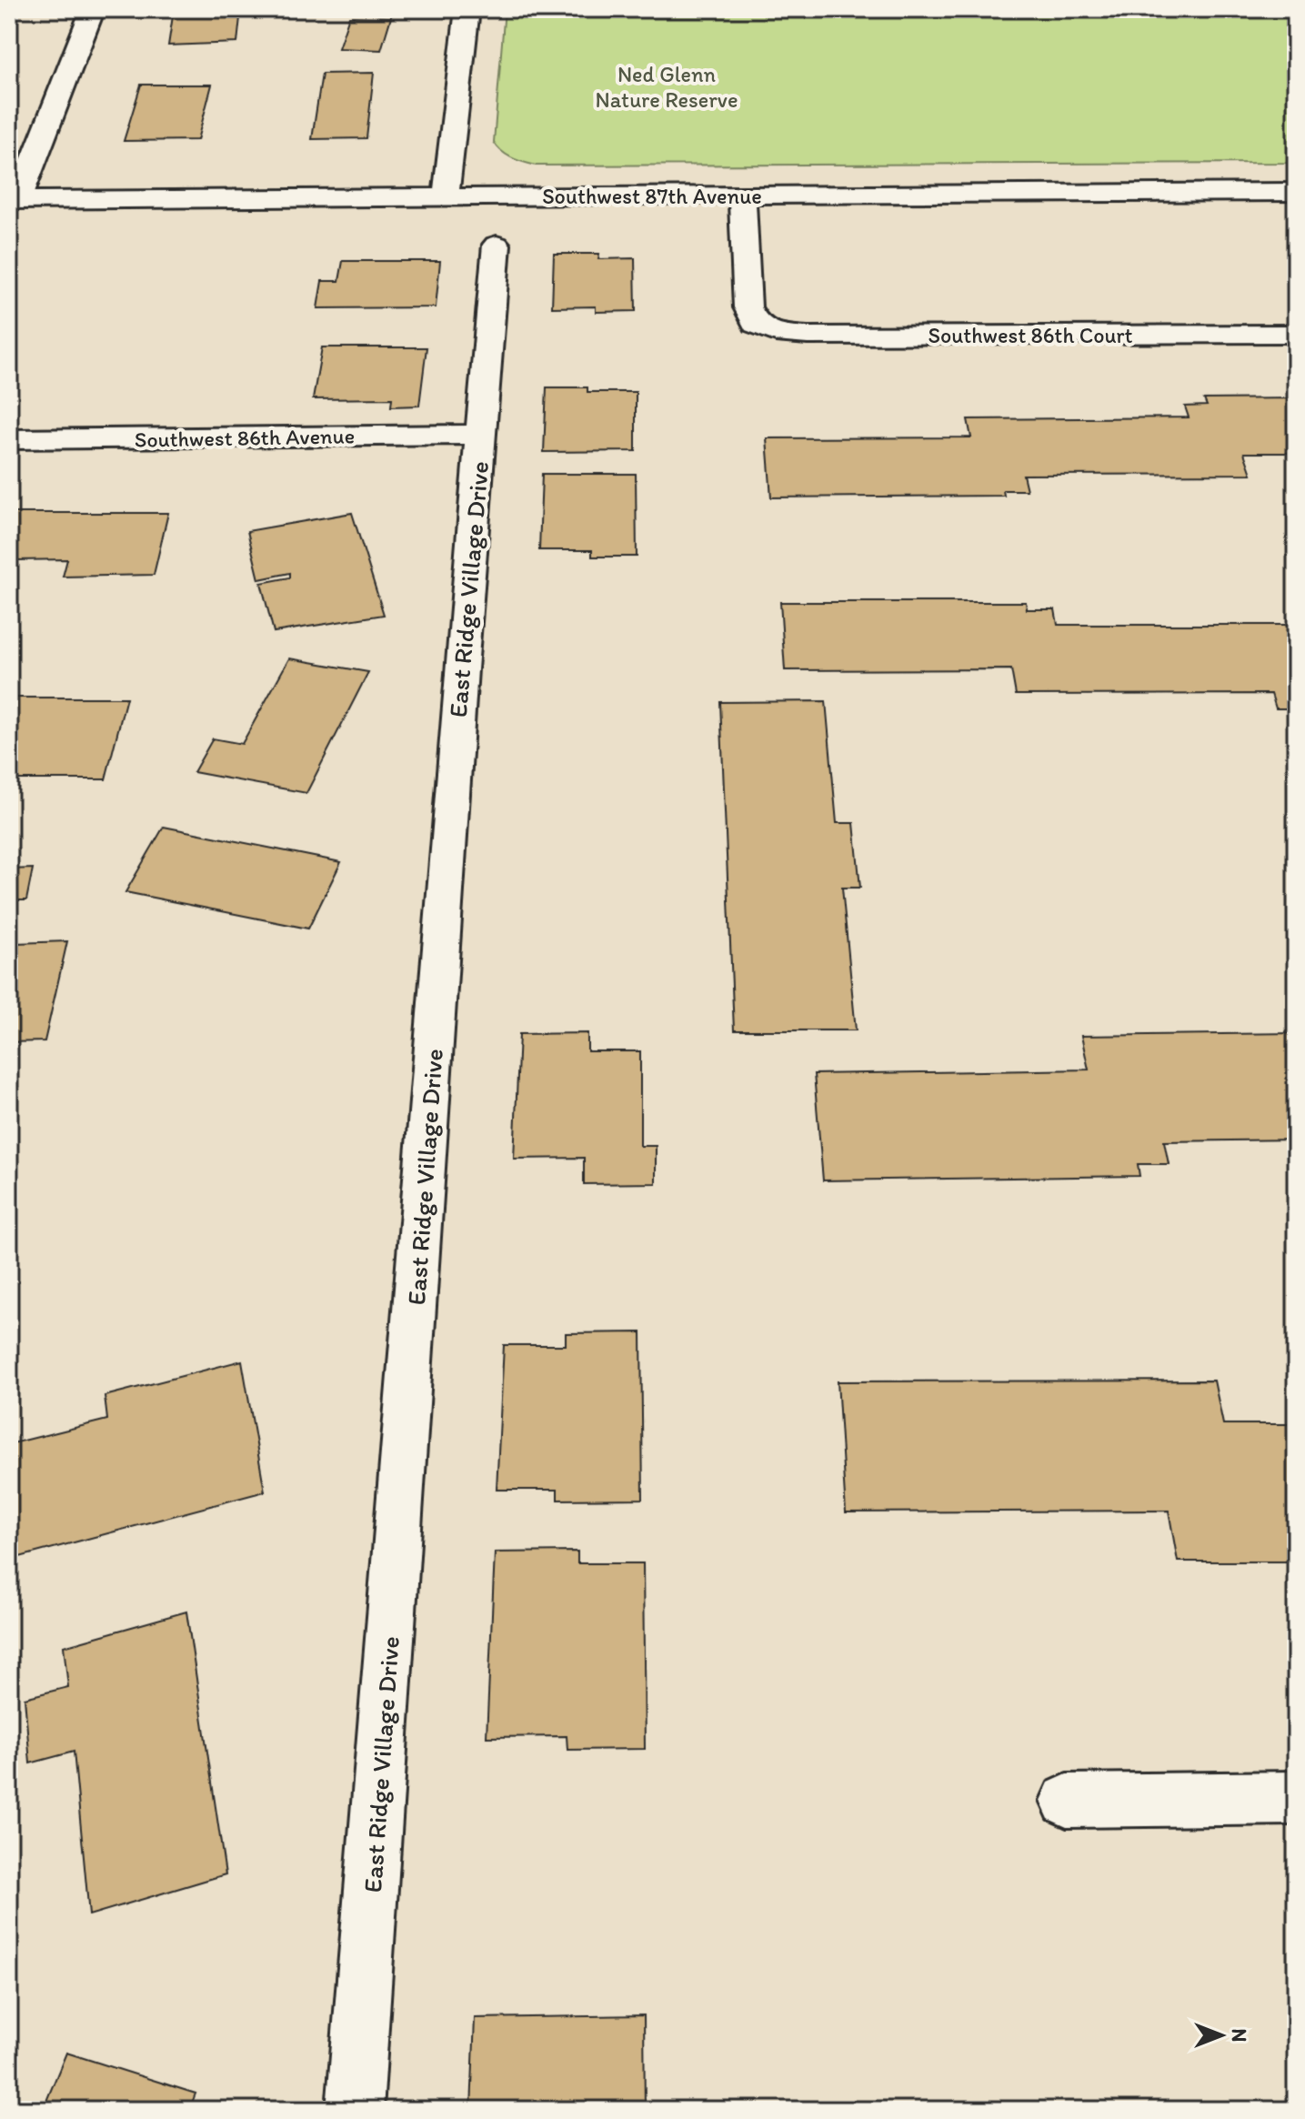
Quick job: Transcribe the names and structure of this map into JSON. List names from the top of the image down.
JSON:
{
  "streets": {
    "street": [
      "Southwest 87th Avenue",
      "Southwest 86th Court",
      "Southwest 86th Avenue",
      "East Ridge Village Drive"
    ]
  },
  "crossings": [
    ["Southwest 87th Avenue", "Southwest 86th Court"],
    ["Southwest 86th Avenue", "East Ridge Village Drive"]
  ],
  "parks": ["Ned Glenn Nature Reserve"],
  "north": "right"
}
